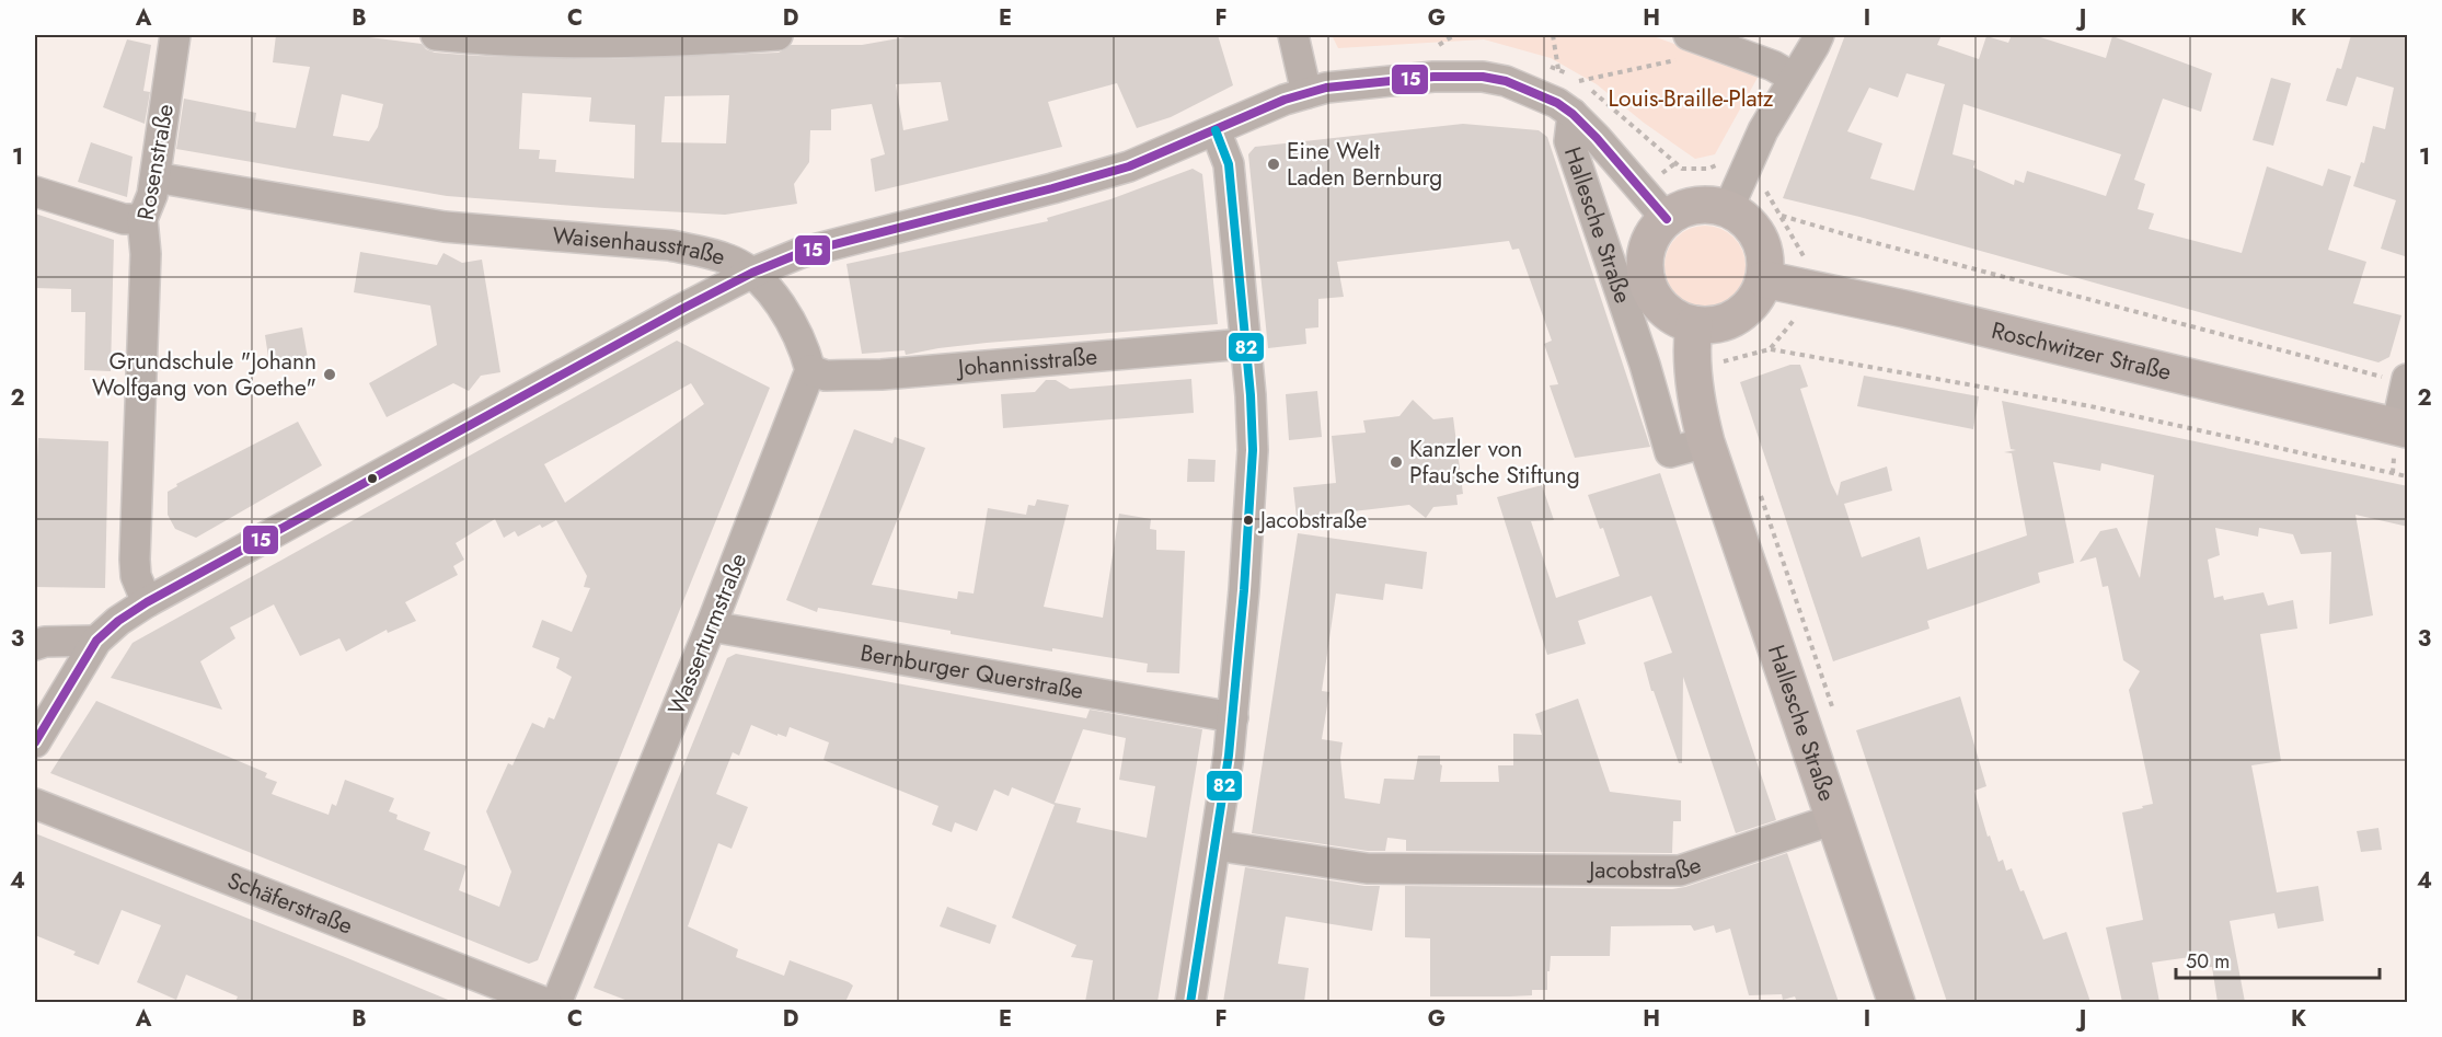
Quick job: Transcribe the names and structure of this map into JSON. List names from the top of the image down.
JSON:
{
  "streets": {
    "main road": ["Hallesche Straße", "Roschwitzer Straße"],
    "street": [
      "Rosenstraße",
      "Waisenhausstraße",
      "Johannisstraße",
      "Wasserturmstraße",
      "Bernburger Querstraße",
      "Jacobstraße",
      "Schäferstraße"
    ]
  },
  "crossings": [
    ["Rosenstraße", "Waisenhausstraße"],
    ["Hallesche Straße", "Roschwitzer Straße"],
    ["Hallesche Straße", "Jacobstraße"],
    ["Johannisstraße", "Wasserturmstraße"],
    ["Wasserturmstraße", "Bernburger Querstraße"]
  ],
  "parks": ["Louis-Braille-Platz"],
  "places": [
    "Eine Welt Laden Bernburg",
    "Grundschule \"Johann Wolfgang von Goethe\"",
    "Kanzler von Pfau'sche Stiftung",
    "Jacobstraße"
  ],
  "lines": ["transit line 15", "transit line 82"],
  "scale_bar": "50 m",
  "grid": {
    "columns": [
      "A",
      "B",
      "C",
      "D",
      "E",
      "F",
      "G",
      "H",
      "I",
      "J",
      "K"
    ],
    "rows": [
      "1",
      "2",
      "3",
      "4"
    ]
  }
}
